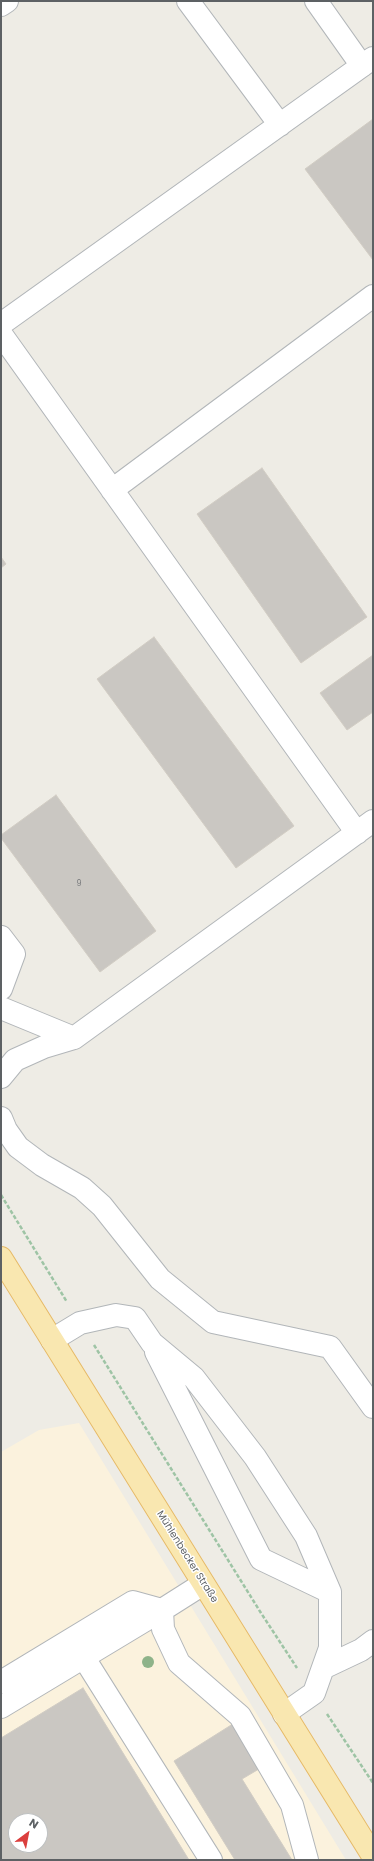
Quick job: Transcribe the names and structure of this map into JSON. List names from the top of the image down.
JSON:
{
  "streets": {
    "main road": ["Mühlenbecker Straße"]
  },
  "house_numbers": ["9"],
  "north": "top right"
}
